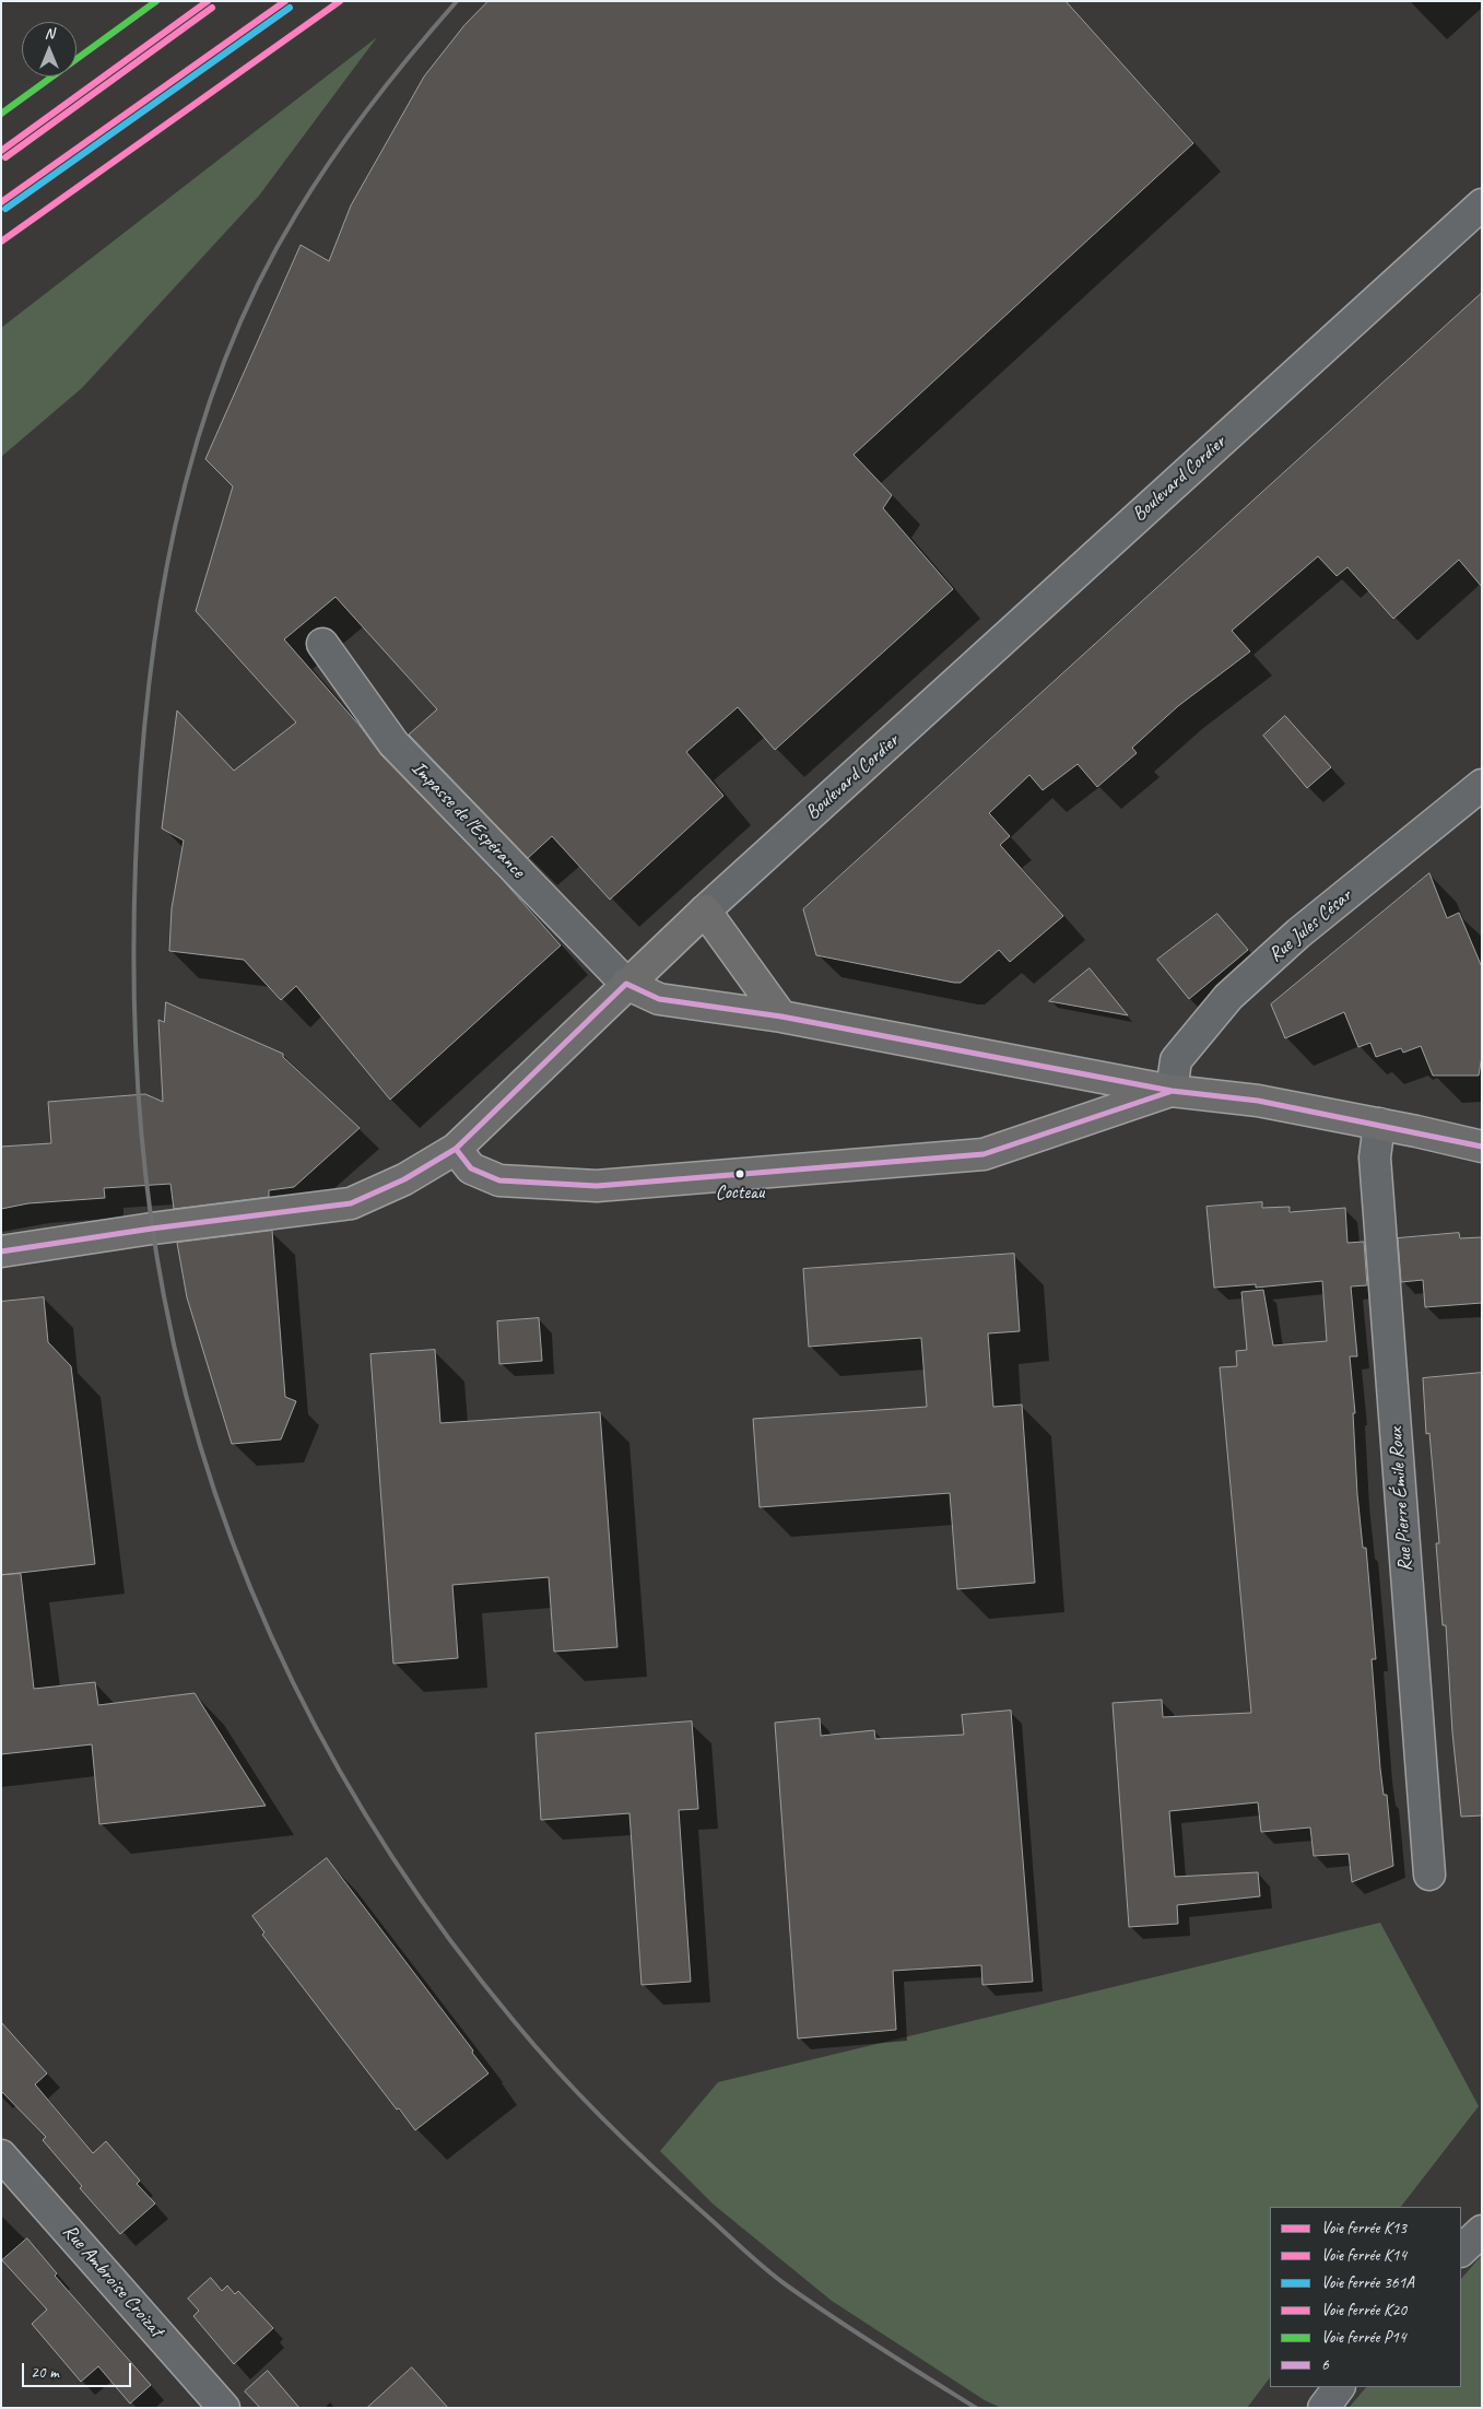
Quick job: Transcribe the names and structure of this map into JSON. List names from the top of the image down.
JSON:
{
  "streets": {
    "main road": ["Boulevard Cordier"],
    "street": [
      "Impasse de l'Espérance",
      "Rue Jules César",
      "Rue Pierre Émile Roux",
      "Rue Ambroise Croizat"
    ]
  },
  "crossings": [
    ["Boulevard Cordier", "Impasse de l'Espérance"]
  ],
  "places": ["Cocteau"],
  "lines": [
    "rail line K13",
    "rail line K14",
    "rail line P14",
    "rail line 361A",
    "rail line K20",
    "transit line 6"
  ],
  "legend": [
    "Voie ferrée K13",
    "Voie ferrée K14",
    "Voie ferrée 361A",
    "Voie ferrée K20",
    "Voie ferrée P14",
    "6"
  ],
  "scale_bar": "20 m",
  "north": "top"
}
